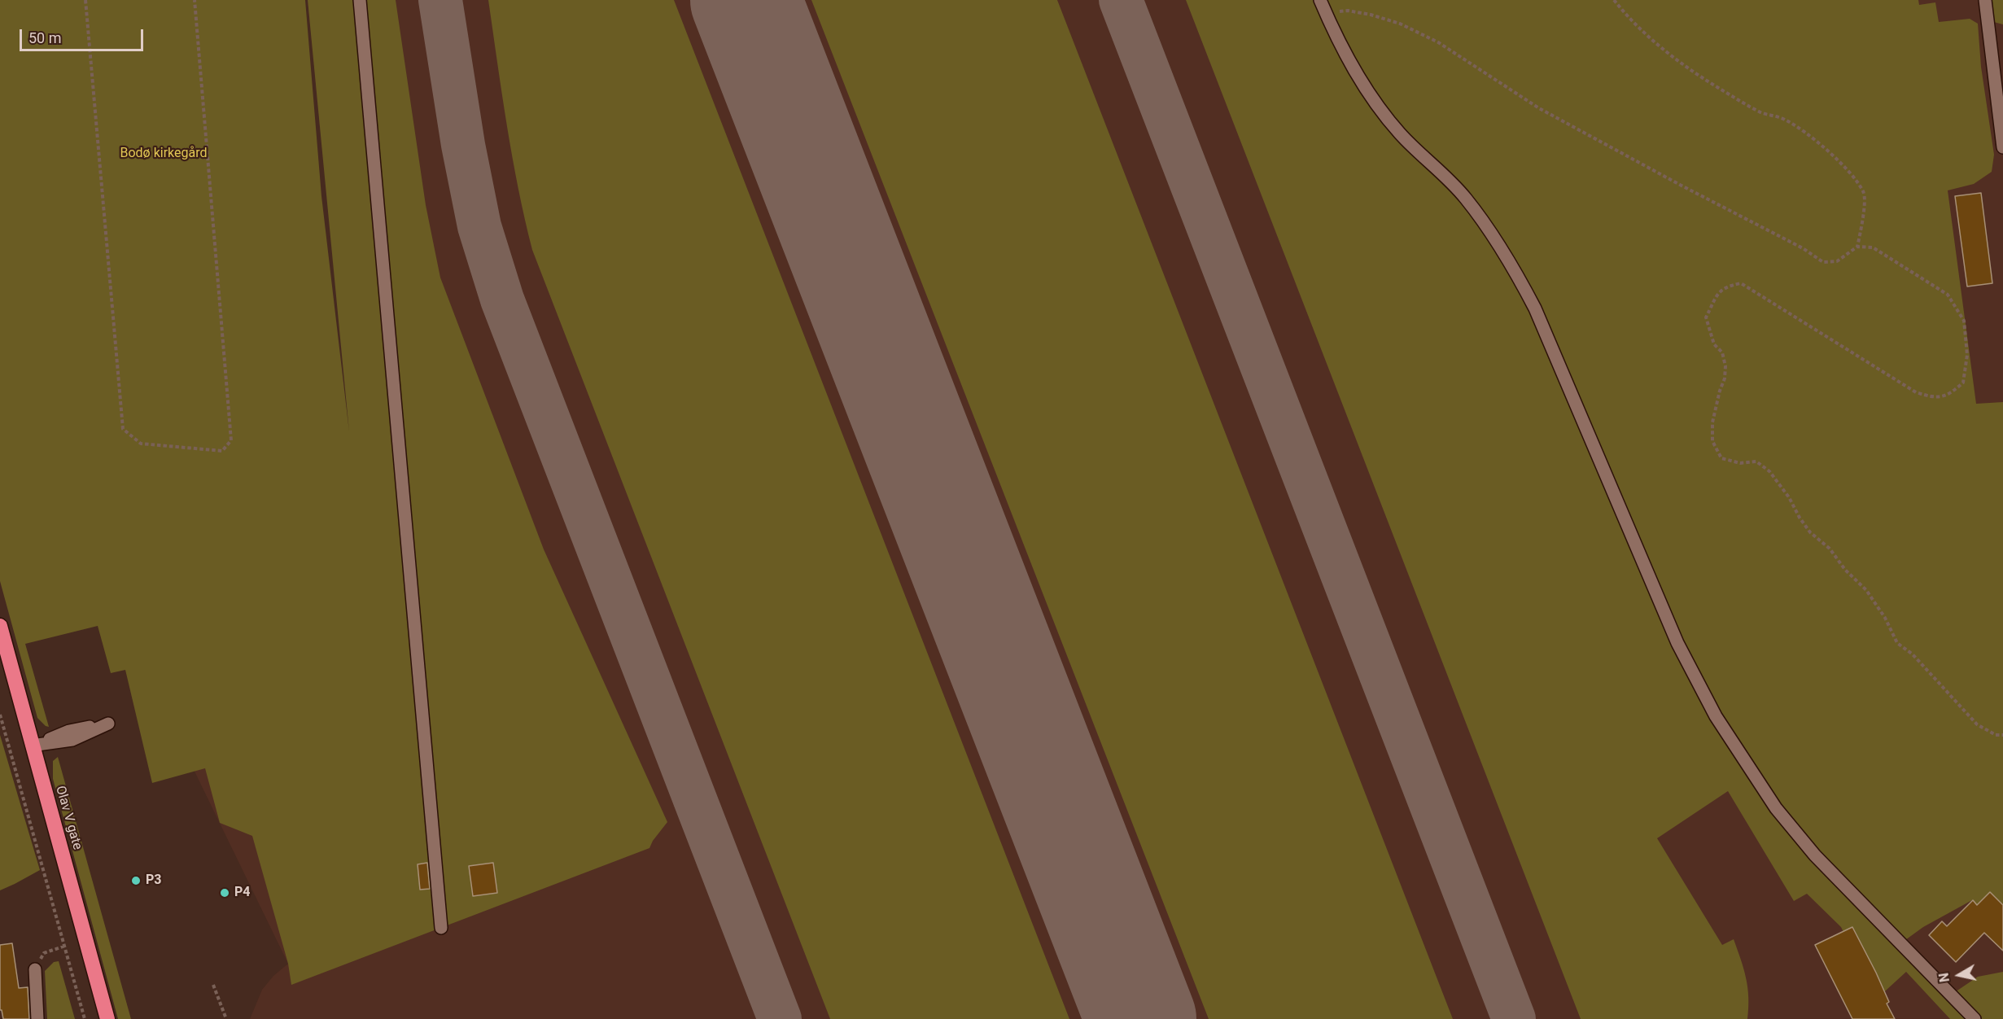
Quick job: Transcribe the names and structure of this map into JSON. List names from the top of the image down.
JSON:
{
  "streets": {
    "highway": ["Olav V gate"]
  },
  "parks": ["Bodø kirkegård"],
  "places": ["P3", "P4"],
  "scale_bar": "50 m",
  "north": "left"
}
